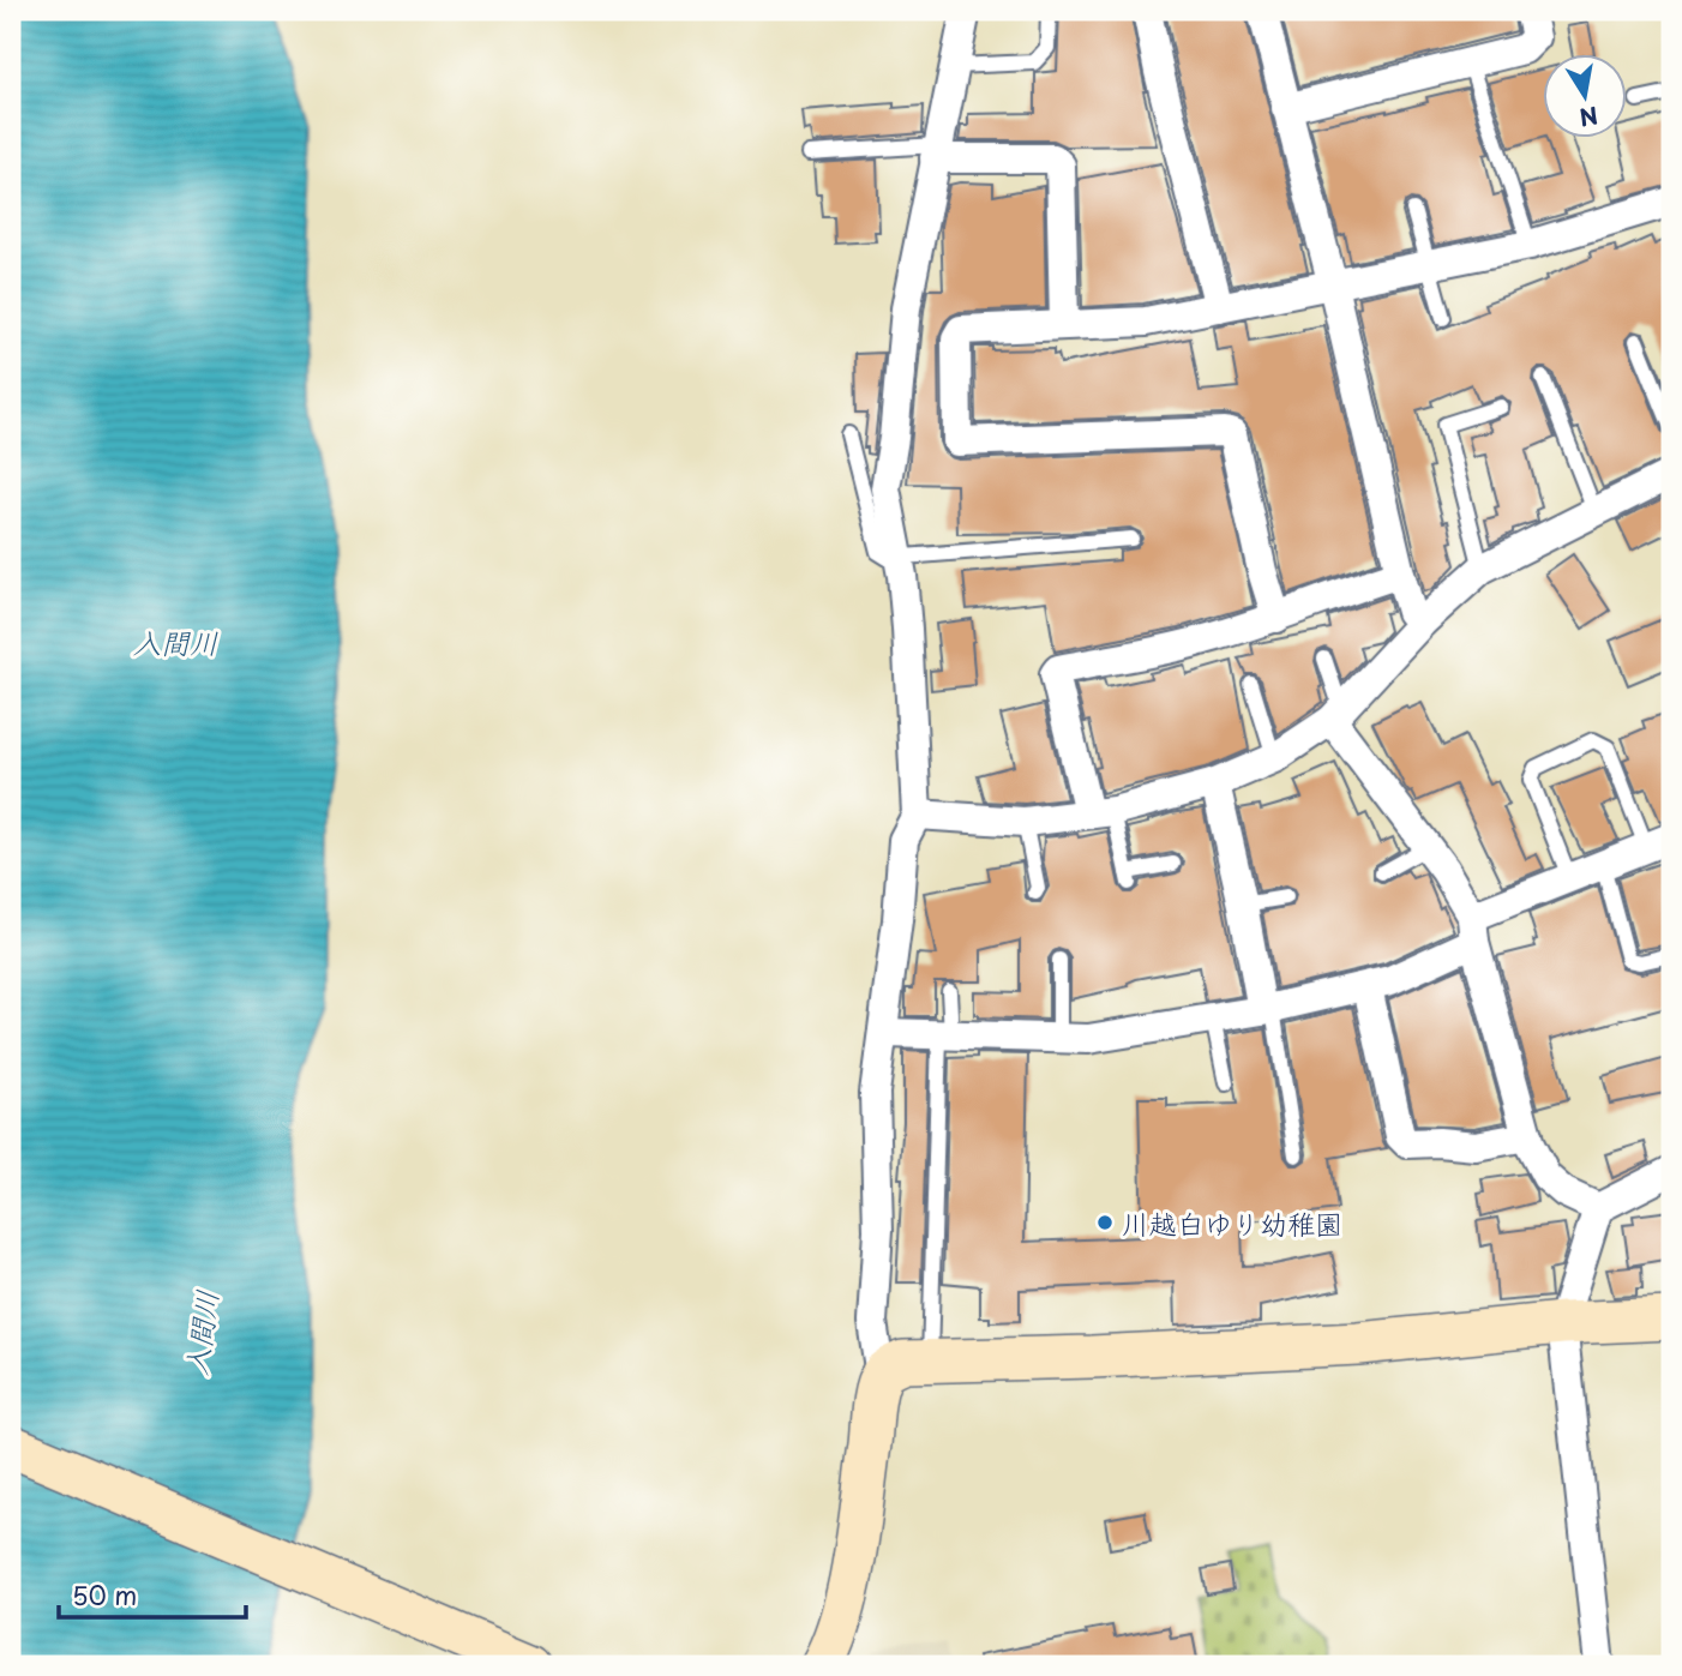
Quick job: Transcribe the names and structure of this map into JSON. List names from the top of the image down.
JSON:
{
  "water": ["入間川"],
  "places": ["川越白ゆり幼稚園"],
  "scale_bar": "50 m",
  "north": "bottom"
}
